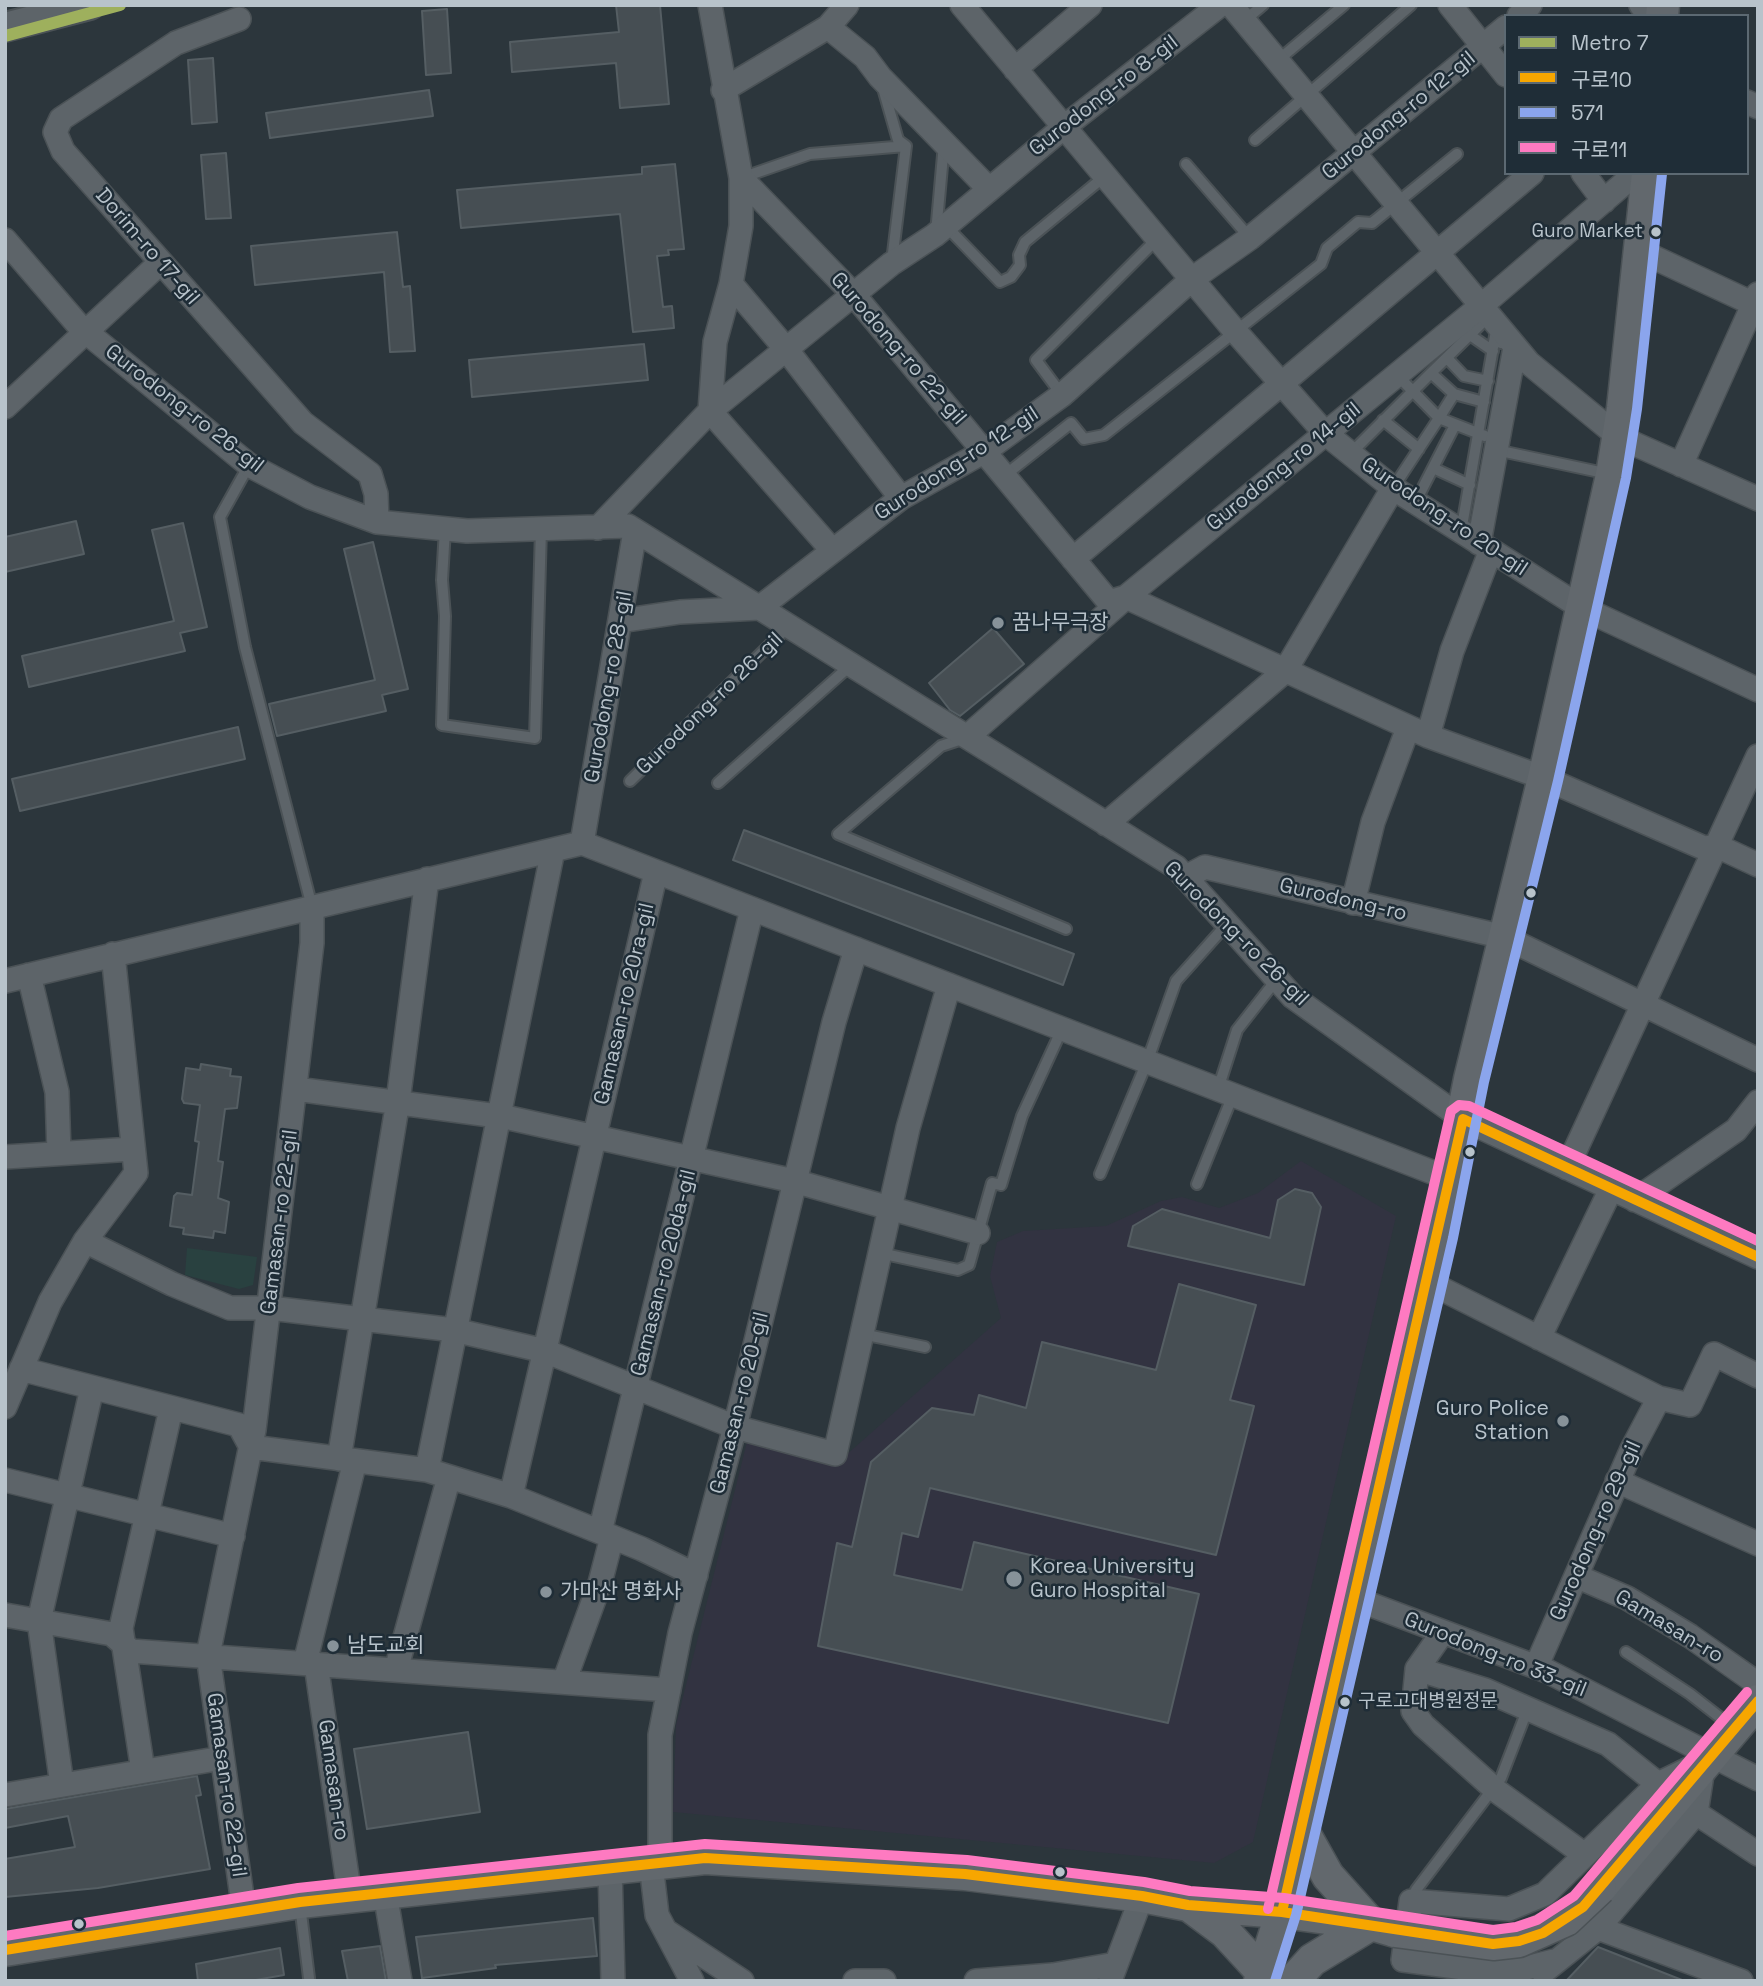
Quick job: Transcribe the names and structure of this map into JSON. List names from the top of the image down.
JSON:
{
  "streets": {
    "street": [
      "Gurodong-ro 8-gil",
      "Gurodong-ro 12-gil",
      "Dorim-ro 17-gil",
      "Gurodong-ro 22-gil",
      "Gurodong-ro 26-gil",
      "Gurodong-ro 14-gil",
      "Gurodong-ro 20-gil",
      "Gurodong-ro 28-gil",
      "Gurodong-ro",
      "Gamasan-ro 20ra-gil",
      "Gamasan-ro 22-gil",
      "Gamasan-ro 20da-gil",
      "Gamasan-ro 20-gil",
      "Gurodong-ro 29-gil",
      "Gamasan-ro",
      "Gurodong-ro 33-gil"
    ]
  },
  "crossings": [
    ["Gurodong-ro 8-gil", "Gurodong-ro 22-gil"],
    ["Gurodong-ro 8-gil", "Gurodong-ro 26-gil"],
    ["Gurodong-ro 8-gil", "Gurodong-ro 20-gil"],
    ["Gurodong-ro 12-gil", "Gurodong-ro 22-gil"],
    ["Gurodong-ro 12-gil", "Gurodong-ro 26-gil"],
    ["Gurodong-ro 12-gil", "Gurodong-ro 20-gil"],
    ["Dorim-ro 17-gil", "Gurodong-ro 26-gil"],
    ["Gurodong-ro 22-gil", "Gurodong-ro 14-gil"],
    ["Gurodong-ro 26-gil", "Gurodong-ro 14-gil"],
    ["Gurodong-ro 26-gil", "Gurodong-ro 28-gil"],
    ["Gurodong-ro 26-gil", "Gurodong-ro"],
    ["Gurodong-ro 14-gil", "Gurodong-ro 20-gil"],
    ["Gamasan-ro 22-gil", "Gamasan-ro 20da-gil"],
    ["Gamasan-ro 20da-gil", "Gamasan-ro 20-gil"],
    ["Gurodong-ro 29-gil", "Gamasan-ro"],
    ["Gurodong-ro 29-gil", "Gurodong-ro 33-gil"]
  ],
  "places": [
    "Guro Market",
    "꿈나무극장",
    "Guro Police Station",
    "Korea University Guro Hospital",
    "가마산 명화사",
    "남도교회",
    "구로고대병원정문"
  ],
  "lines": [
    "metro line 7",
    "transit line 571",
    "transit line 구로11",
    "transit line 구로10"
  ],
  "legend": [
    "Metro 7",
    "구로10",
    "571",
    "구로11"
  ]
}
